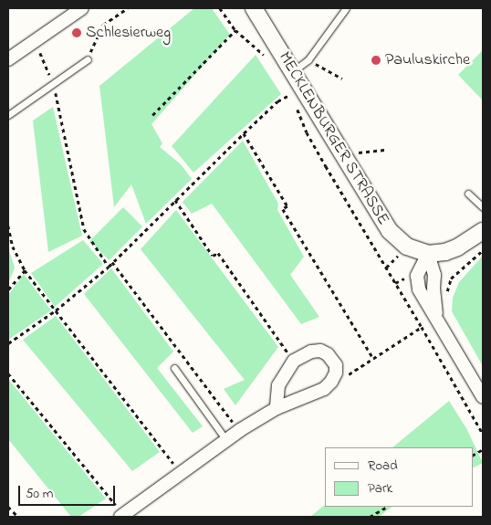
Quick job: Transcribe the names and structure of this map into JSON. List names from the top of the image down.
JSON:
{
  "streets": {
    "street": ["MECKLENBURGER STRASSE"]
  },
  "places": ["Schlesierweg", "Pauluskirche"],
  "legend": ["Road", "Park"],
  "scale_bar": "50 m"
}
